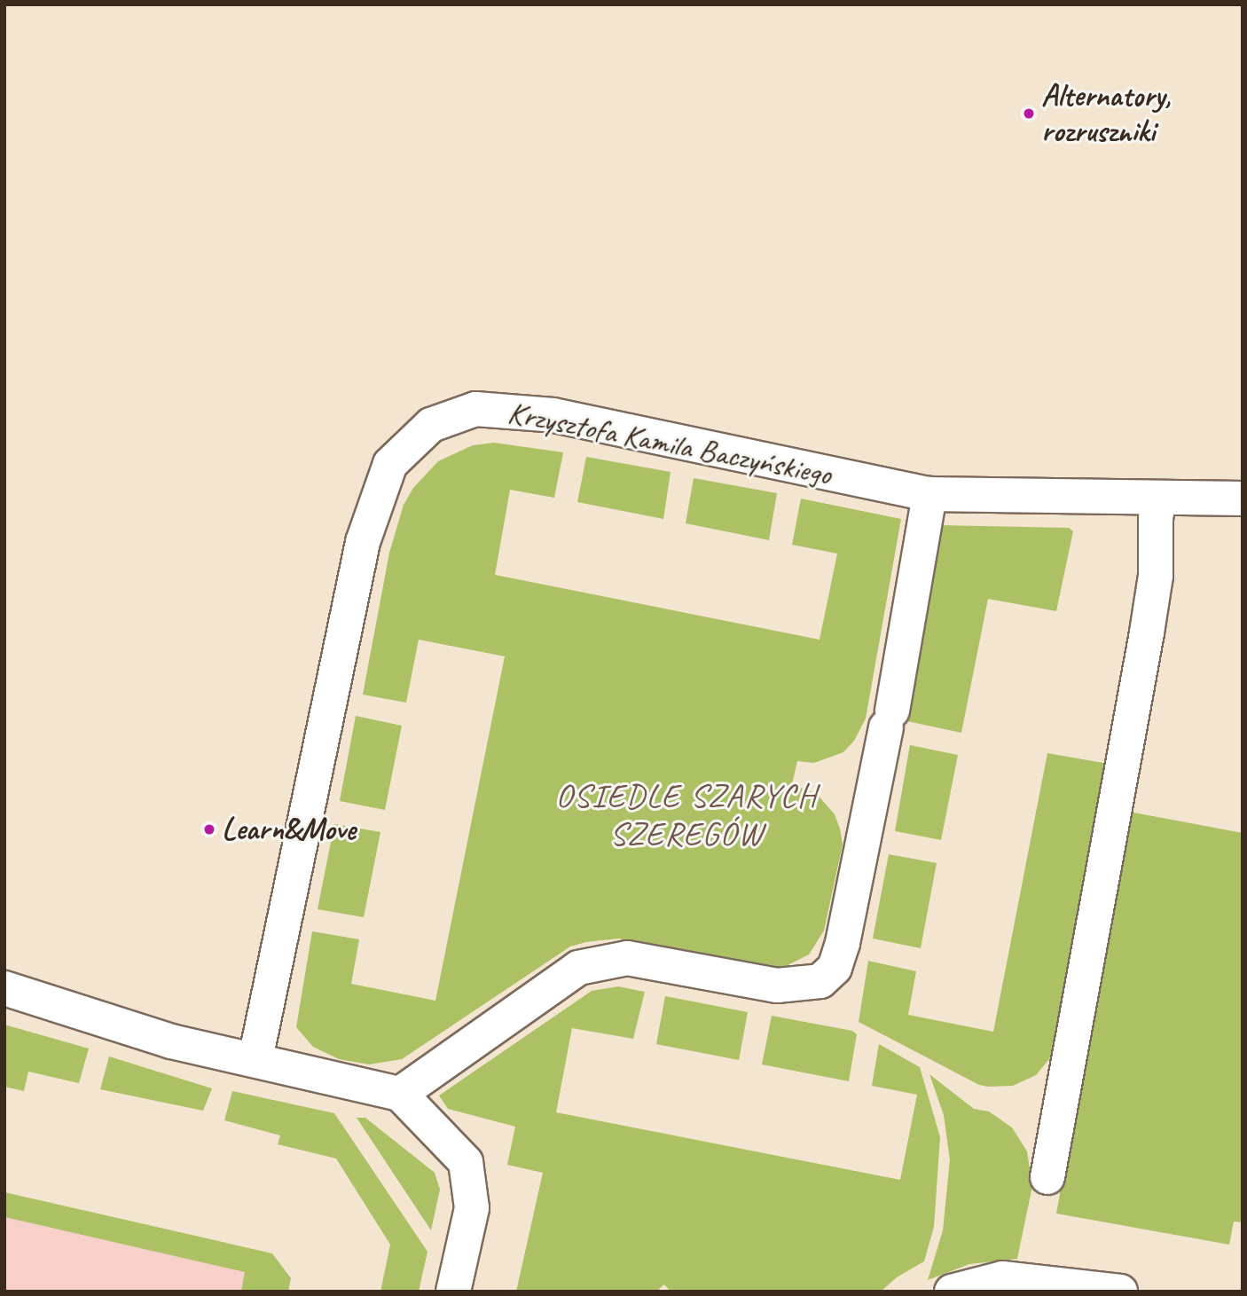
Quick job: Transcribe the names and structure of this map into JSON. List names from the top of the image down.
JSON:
{
  "streets": {
    "street": ["Krzysztofa Kamila Baczyńskiego"]
  },
  "districts": ["OSIEDLE SZARYCH SZEREGÓW"],
  "places": ["Alternatory, rozruszniki", "Learn&Move"]
}
